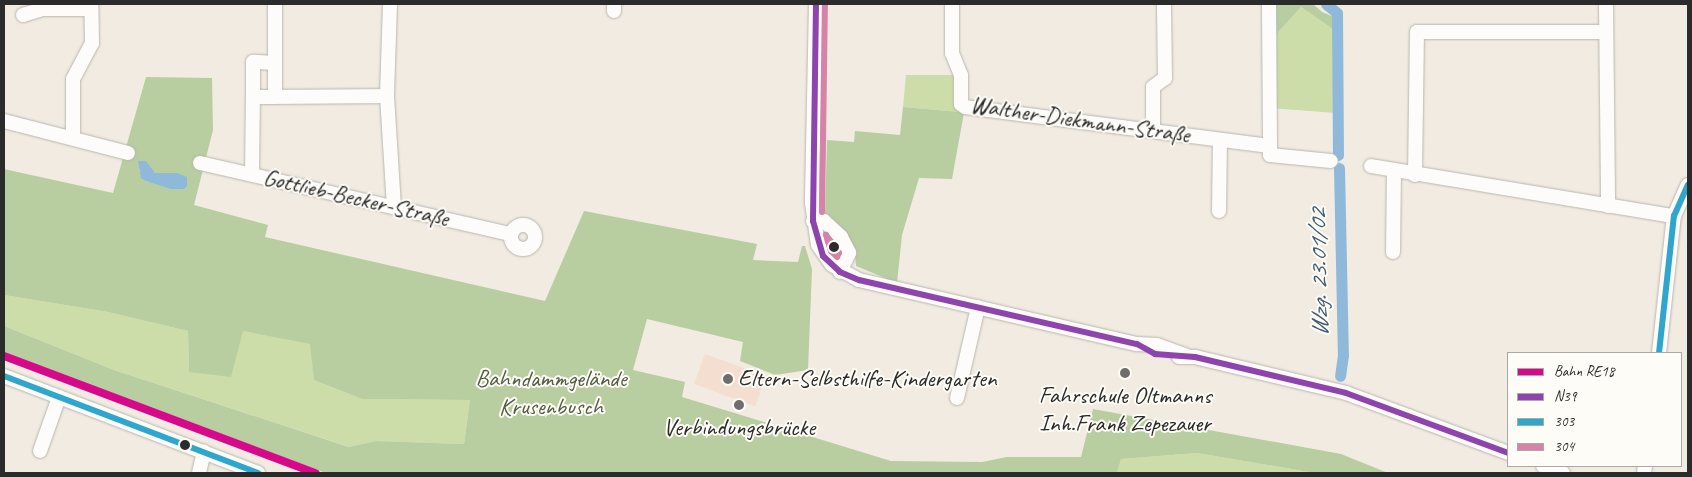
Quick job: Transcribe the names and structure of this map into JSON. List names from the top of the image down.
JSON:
{
  "streets": {
    "street": ["Walther-Diekmann-Straße", "Gottlieb-Becker-Straße"]
  },
  "water": ["Wzg. 23.01/02"],
  "parks": ["Bahndammgelände Krusenbusch"],
  "places": ["Fahrschule Oltmanns Inh.Frank Zepezauer", "Eltern-Selbsthilfe-Kindergarten", "Verbindungsbrücke"],
  "lines": [
    "transit line N39",
    "transit line 304",
    "transit line 303",
    "rail line RE18"
  ],
  "legend": [
    "Bahn RE18",
    "N39",
    "303",
    "304"
  ]
}
